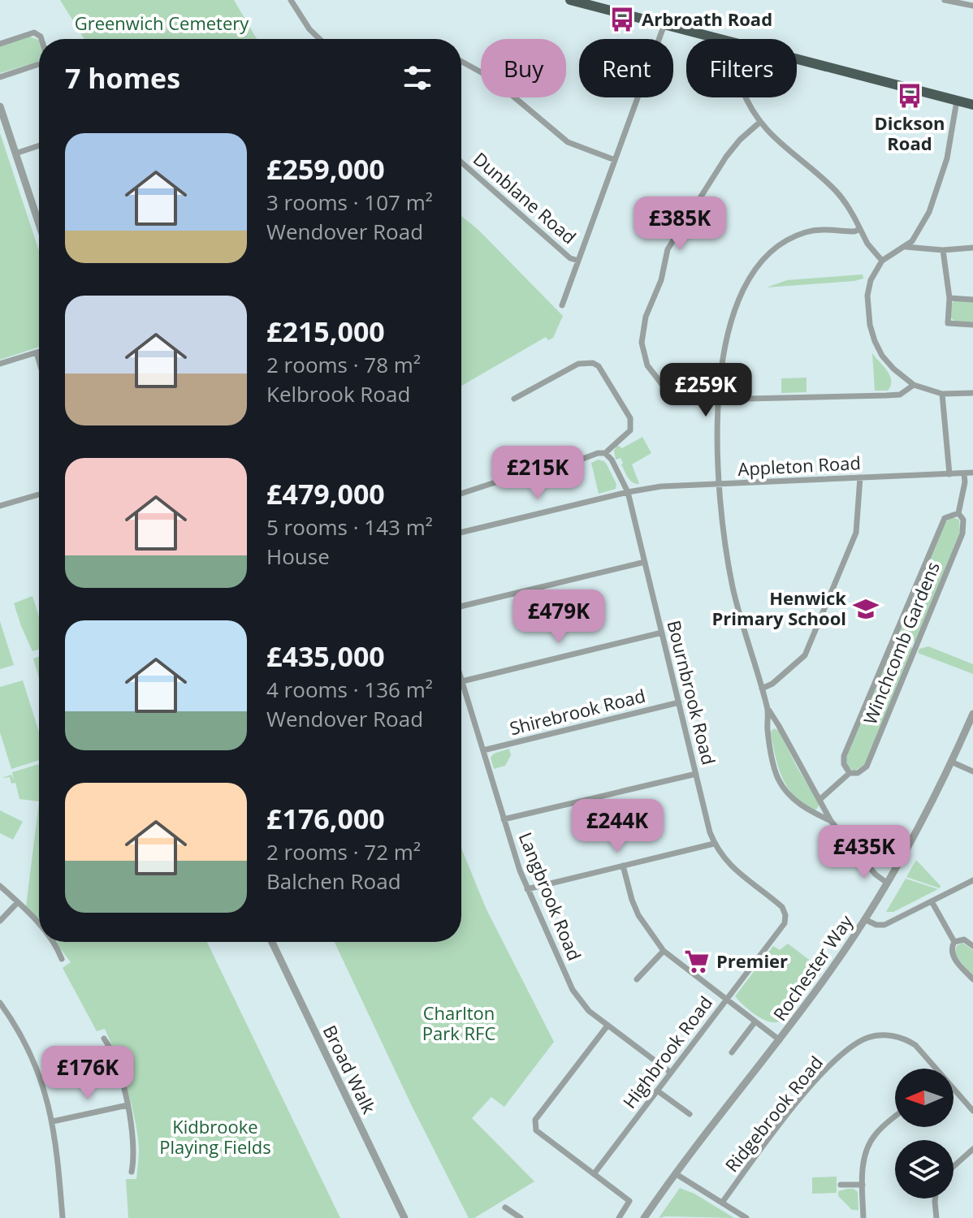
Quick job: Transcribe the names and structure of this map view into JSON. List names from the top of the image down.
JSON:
{
  "streets": {
    "street": [
      "Dunblane Road",
      "Appleton Road",
      "Winchcomb Gardens",
      "Bournbrook Road",
      "Shirebrook Road",
      "Langbrook Road",
      "Rochester Way",
      "Highbrook Road",
      "Broad Walk",
      "Ridgebrook Road"
    ]
  },
  "crossings": [
    ["Appleton Road", "Winchcomb Gardens"],
    ["Appleton Road", "Bournbrook Road"],
    ["Bournbrook Road", "Shirebrook Road"],
    ["Bournbrook Road", "Highbrook Road"],
    ["Shirebrook Road", "Langbrook Road"],
    ["Langbrook Road", "Highbrook Road"]
  ],
  "parks": ["Greenwich Cemetery", "Charlton Park RFC", "Kidbrooke Playing Fields"],
  "places": {
    "bus stop": ["Arbroath Road", "Dickson Road"],
    "school or university": ["Henwick Primary School"],
    "supermarket": ["Premier"]
  },
  "north": "left",
  "page": {
    "chip": ["Buy", "Rent", "Filters"],
    "heading": "7 homes",
    "list": [
      {
        "name": "£259,000",
        "note": "3 rooms · 107 m² · Wendover Road"
      },
      {
        "name": "£215,000",
        "note": "2 rooms · 78 m² · Kelbrook Road"
      },
      {
        "name": "£479,000",
        "note": "5 rooms · 143 m² · House"
      },
      {
        "name": "£435,000",
        "note": "4 rooms · 136 m² · Wendover Road"
      },
      {
        "name": "£176,000",
        "note": "2 rooms · 72 m² · Balchen Road"
      }
    ],
    "price": [
      "£385K",
      "£259K",
      "£215K",
      "£479K",
      "£244K",
      "£435K",
      "£176K"
    ]
  }
}
